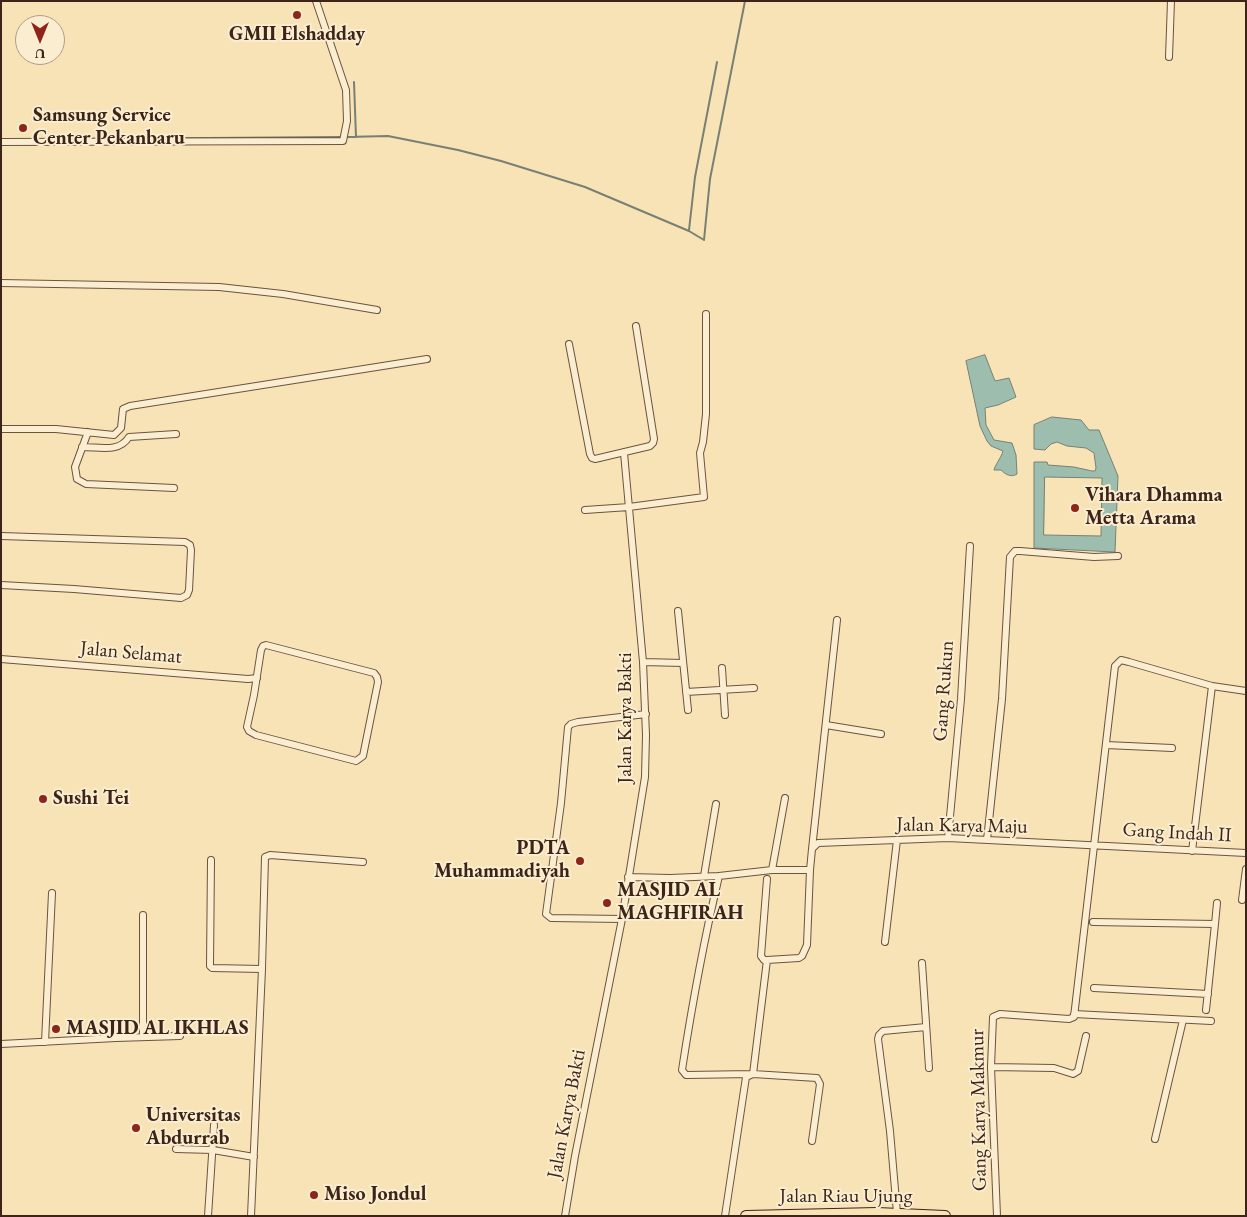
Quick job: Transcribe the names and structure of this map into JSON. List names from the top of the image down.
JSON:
{
  "streets": {
    "main road": ["Jalan Riau Ujung"],
    "street": [
      "Jalan Selamat",
      "Gang Rukun",
      "Jalan Karya Bakti",
      "Jalan Karya Maju",
      "Gang Indah II",
      "Gang Karya Makmur"
    ]
  },
  "crossings": [
    ["Gang Rukun", "Jalan Karya Maju"],
    ["Jalan Karya Maju", "Gang Indah II"]
  ],
  "places": [
    "GMII Elshadday",
    "Samsung Service Center Pekanbaru",
    "Vihara Dhamma Metta Arama",
    "Sushi Tei",
    "PDTA Muhammadiyah",
    "MASJID AL MAGHFIRAH",
    "MASJID AL IKHLAS",
    "Universitas Abdurrab",
    "Miso Jondul"
  ],
  "north": "bottom"
}
